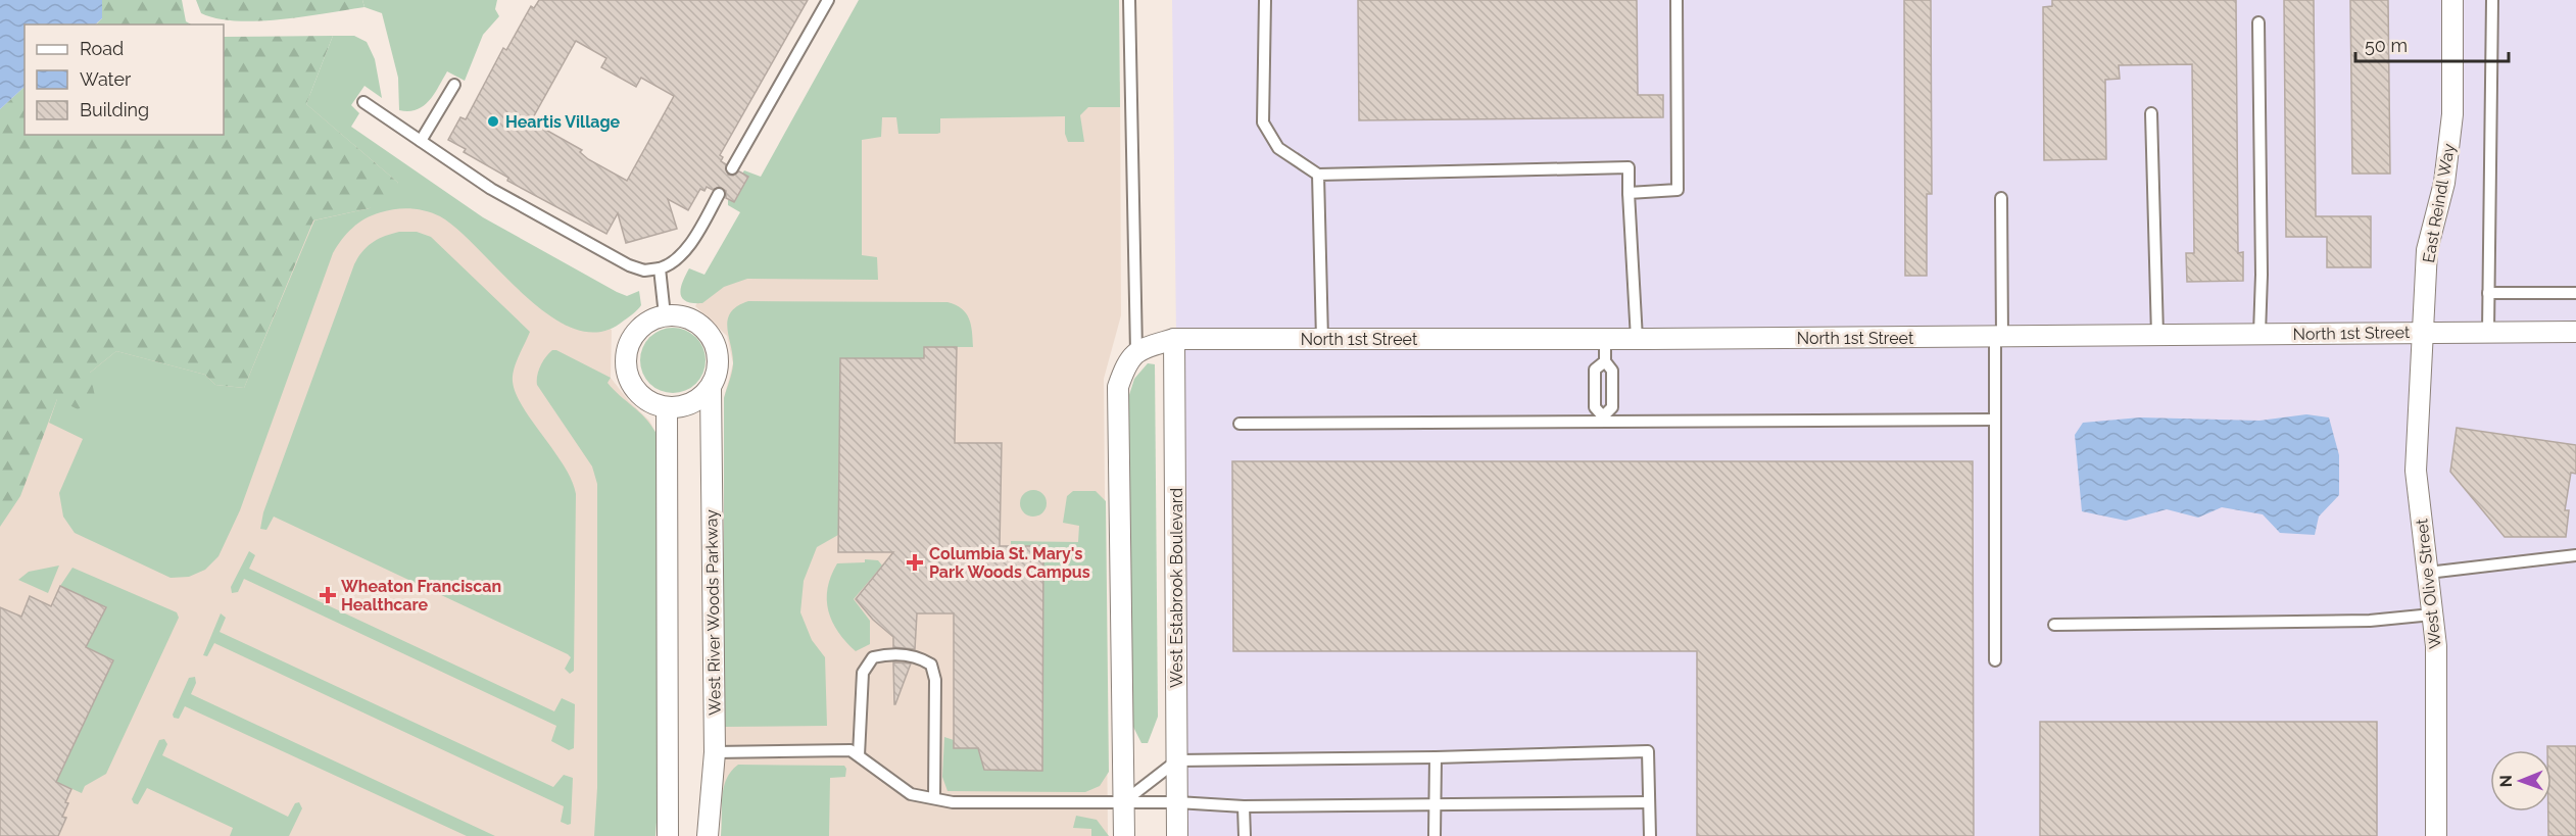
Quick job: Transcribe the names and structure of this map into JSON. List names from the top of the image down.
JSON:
{
  "streets": {
    "street": [
      "East Reindl Way",
      "North 1st Street",
      "West Olive Street",
      "West Estabrook Boulevard",
      "West River Woods Parkway"
    ]
  },
  "crossings": [
    ["East Reindl Way", "North 1st Street"],
    ["East Reindl Way", "West Olive Street"],
    ["North 1st Street", "West Olive Street"],
    ["North 1st Street", "West Estabrook Boulevard"]
  ],
  "places": {
    "other": ["Heartis Village"],
    "health": ["Columbia St. Mary's Park Woods Campus", "Wheaton Franciscan Healthcare"]
  },
  "legend": ["Road", "Water", "Building"],
  "scale_bar": "50 m",
  "north": "left"
}
